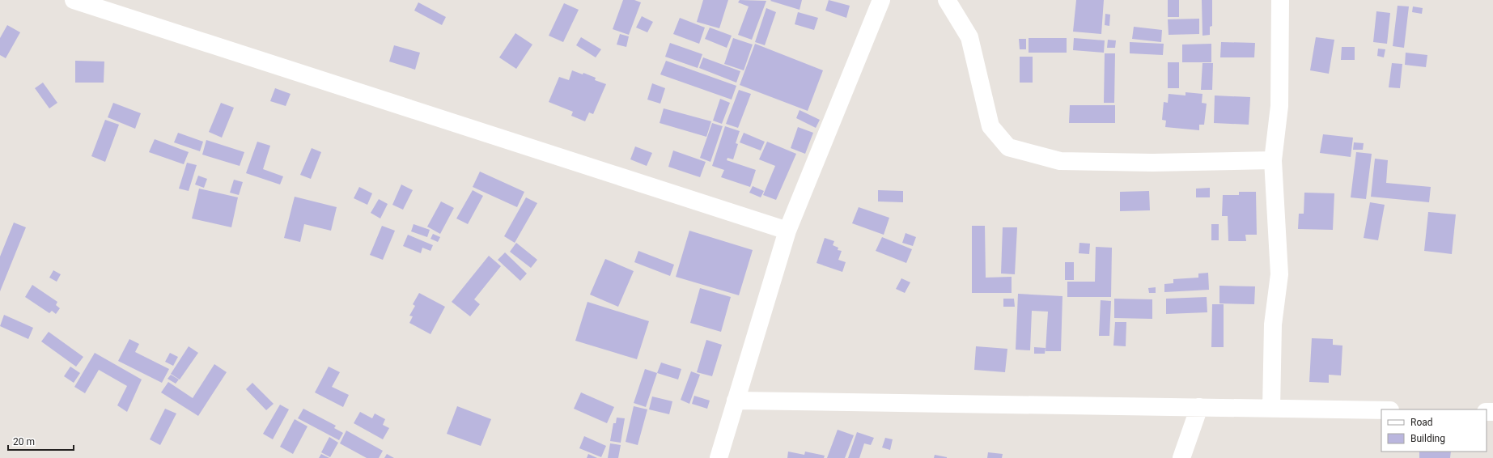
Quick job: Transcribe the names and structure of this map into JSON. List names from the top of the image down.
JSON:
{
  "legend": ["Road", "Building"],
  "scale_bar": "20 m"
}
